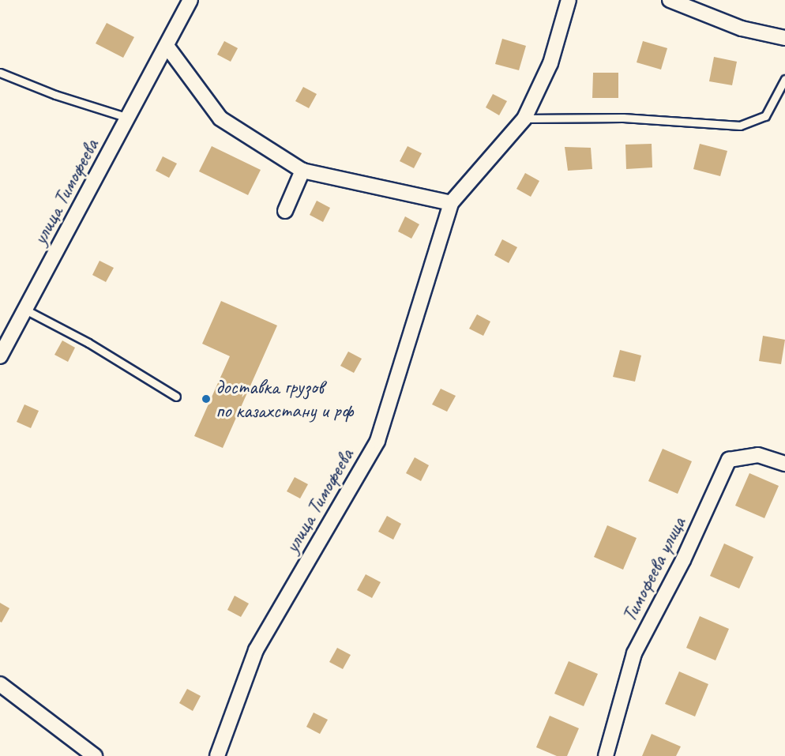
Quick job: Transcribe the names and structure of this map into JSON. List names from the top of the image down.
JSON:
{
  "streets": {
    "street": ["улица Тимофеева", "Тимофеева улица"]
  },
  "places": ["доставка грузов по казахстану и рф"]
}
